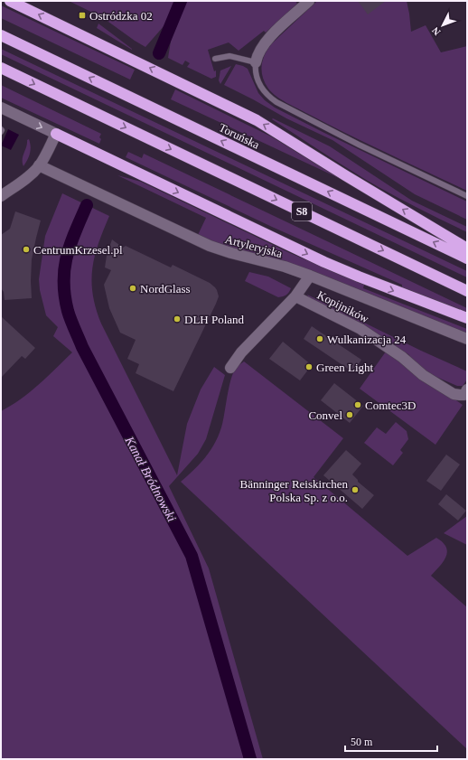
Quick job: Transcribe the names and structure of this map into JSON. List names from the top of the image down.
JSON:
{
  "streets": {
    "highway": ["Toruńska", "S8"],
    "street": ["Artyleryjska", "Kopijników"]
  },
  "water": ["Kanał Bródnowski"],
  "places": {
    "transit": ["Ostródzka 02"],
    "other": [
      "CentrumKrzesel.pl",
      "NordGlass",
      "DLH Poland",
      "Wulkanizacja 24",
      "Green Light",
      "Comtec3D",
      "Convel",
      "Bänninger Reiskirchen Polska Sp. z o.o."
    ]
  },
  "scale_bar": "50 m",
  "north": "bottom left"
}
